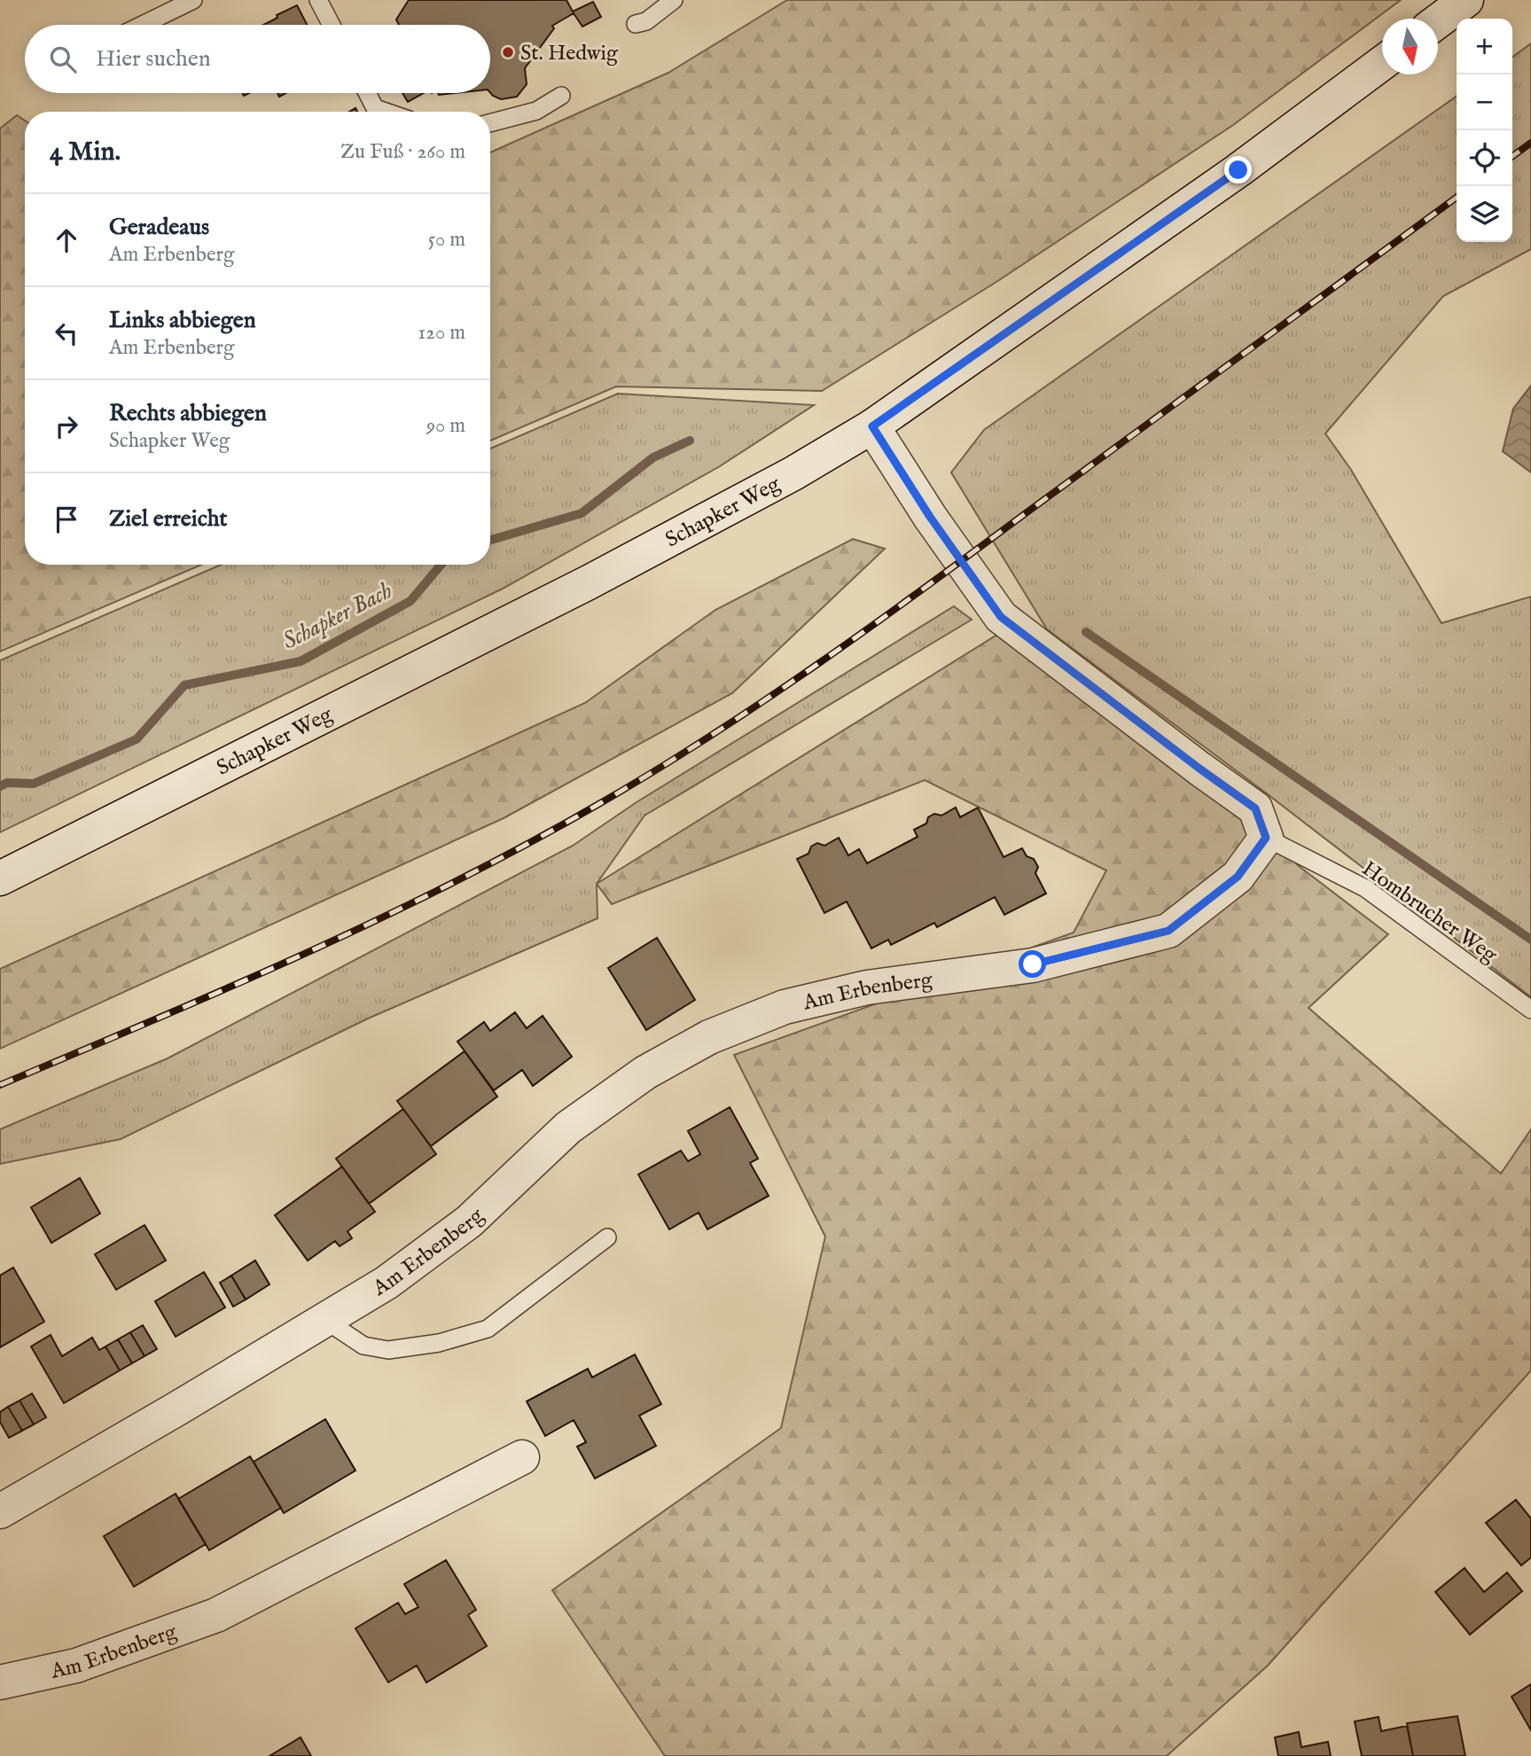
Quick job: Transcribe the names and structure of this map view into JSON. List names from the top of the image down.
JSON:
{
  "streets": {
    "street": ["Schapker Weg", "Am Erbenberg"],
    "lane": ["Hombrucher Weg"]
  },
  "crossings": [
    ["Hombrucher Weg", "Am Erbenberg"]
  ],
  "water": ["Schapker Bach"],
  "places": ["St. Hedwig"],
  "north": "bottom",
  "page": {
    "map_buttons": ["+", "−"],
    "search": "Hier suchen",
    "heading": ["4 Min.", "Zu Fuß · 260 m"],
    "list": [
      ["Geradeaus", "Am Erbenberg", "50 m"],
      ["Links abbiegen", "Am Erbenberg", "120 m"],
      ["Rechts abbiegen", "Schapker Weg", "90 m"],
      "Ziel erreicht"
    ]
  }
}
